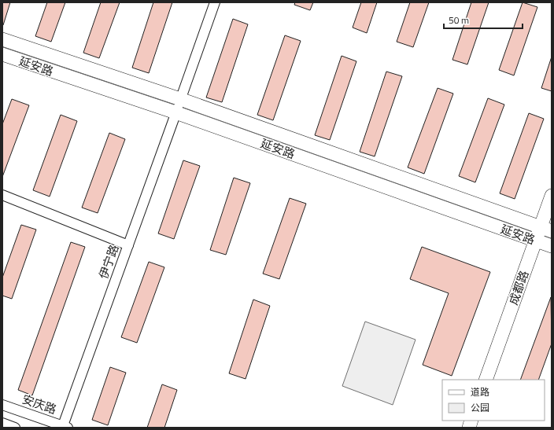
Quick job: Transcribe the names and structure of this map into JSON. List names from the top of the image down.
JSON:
{
  "streets": {
    "street": [
      "延安路",
      "伊宁路",
      "成都路",
      "安庆路"
    ]
  },
  "crossings": [
    ["延安路", "伊宁路"],
    ["延安路", "成都路"],
    ["伊宁路", "安庆路"]
  ],
  "legend": ["道路", "公园"],
  "scale_bar": "50 m"
}
